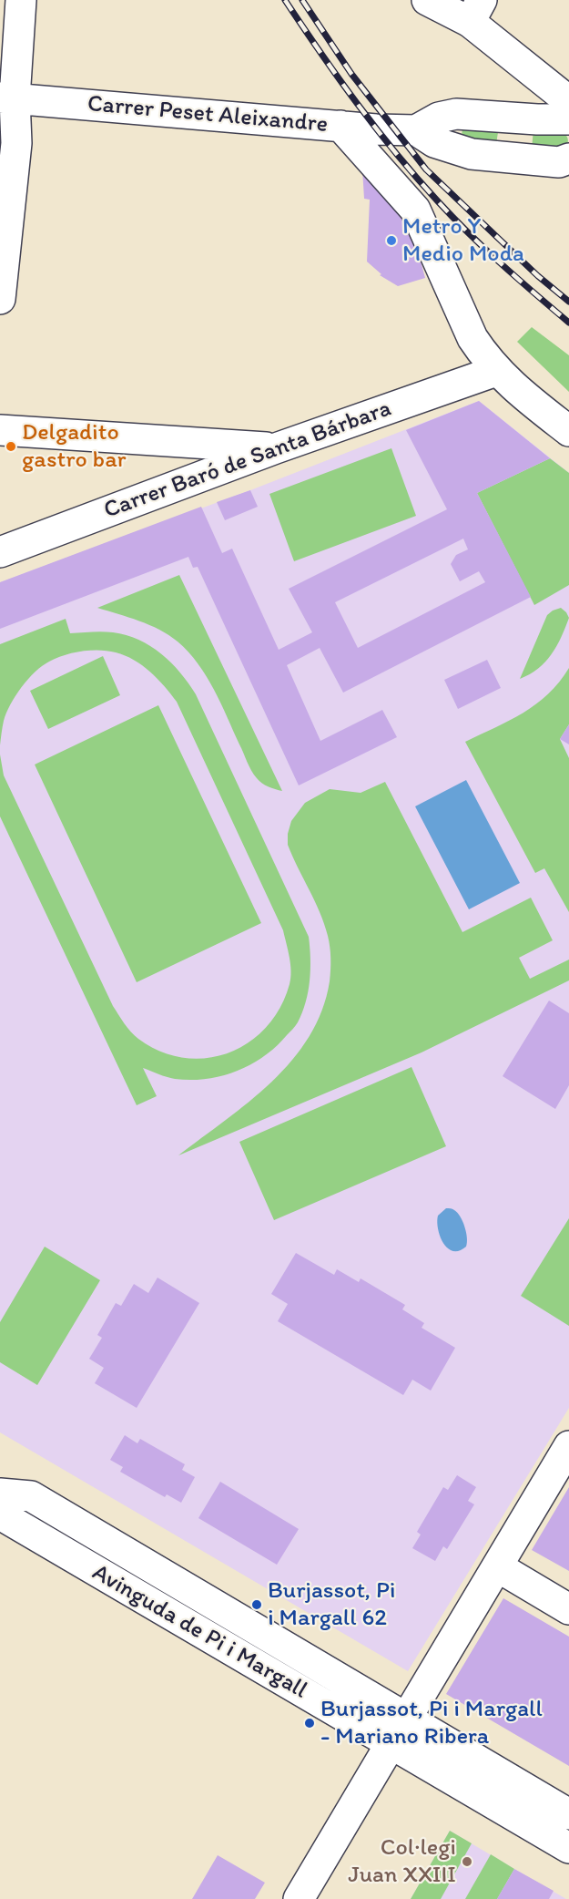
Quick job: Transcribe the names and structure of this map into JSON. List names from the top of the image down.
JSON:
{
  "streets": {
    "street": ["Carrer Peset Aleixandre", "Carrer Baró de Santa Bárbara", "Avinguda de Pi i Margall"]
  },
  "places": [
    "Metro Y Medio Moda",
    "Delgadito gastro bar",
    "Burjassot, Pi i Margall 62",
    "Burjassot, Pi i Margall - Mariano Ribera",
    "Col·legi Juan XXIII"
  ]
}
